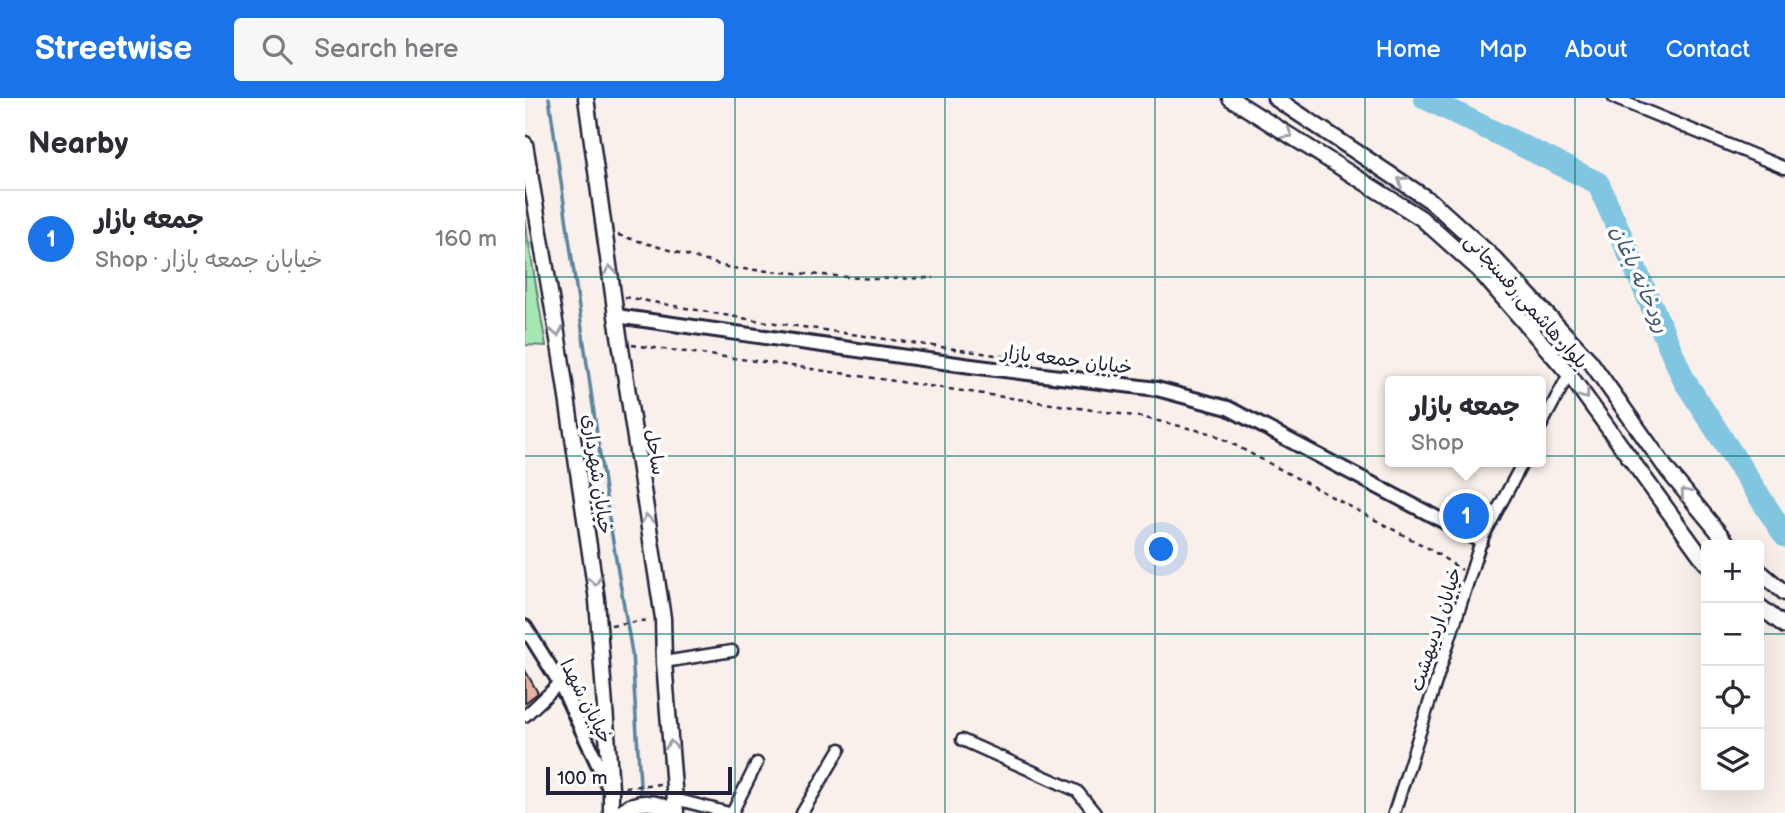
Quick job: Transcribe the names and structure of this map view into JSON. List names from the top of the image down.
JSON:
{
  "streets": {
    "main road": ["بلوار هاشمی رفسنجانی", "ساحل", "خیابان شهرداری"],
    "street": ["خیابان جمعه بازار", "خیابان اردیبهشت", "خیابان شهدا"]
  },
  "crossings": [
    ["خیابان جمعه بازار", "ساحل"],
    ["خیابان جمعه بازار", "خیابان اردیبهشت"],
    ["خیابان شهرداری", "خیابان شهدا"]
  ],
  "one_way": ["ساحل", "خیابان شهرداری"],
  "water": ["رودخانه باغان"],
  "scale_bar": "100 m",
  "page": {
    "header": "Streetwise",
    "search": "Search here",
    "nav": [
      "Home",
      "Map",
      "About",
      "Contact"
    ],
    "heading": "Nearby",
    "list": [
      {
        "mark": "1",
        "name": "جمعه بازار",
        "note": "Shop · خیابان جمعه بازار",
        "value": "160 m"
      }
    ],
    "popup": ["جمعه بازار", "Shop"],
    "pins": "1",
    "map_buttons": ["+", "−"],
    "scale": "100 m"
  }
}
